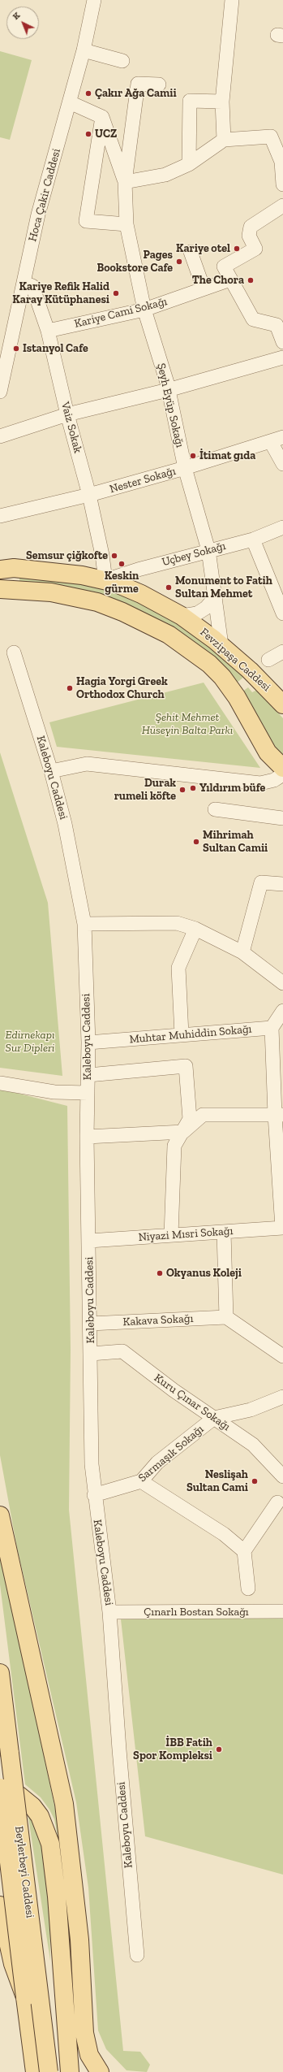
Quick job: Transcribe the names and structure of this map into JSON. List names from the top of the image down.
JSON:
{
  "streets": {
    "main road": ["Fevzipaşa Caddesi", "Beylerbeyi Caddesi"],
    "street": [
      "Hoca Çakir Caddesi",
      "Kariye Cami Sokağı",
      "Şeyh Eyüp Sokağı",
      "Vaiz Sokak",
      "Nester Sokağı",
      "Uçbey Sokağı",
      "Kaleboyu Caddesi",
      "Muhtar Muhiddin Sokağı",
      "Niyazi Mısri Sokağı",
      "Kakava Sokağı",
      "Kuru Çınar Sokağı",
      "Sarmaşık Sokağı",
      "Çınarlı Bostan Sokağı"
    ]
  },
  "crossings": [
    ["Hoca Çakir Caddesi", "Vaiz Sokak"],
    ["Kariye Cami Sokağı", "Şeyh Eyüp Sokağı"],
    ["Kariye Cami Sokağı", "Vaiz Sokak"],
    ["Şeyh Eyüp Sokağı", "Nester Sokağı"],
    ["Şeyh Eyüp Sokağı", "Uçbey Sokağı"],
    ["Şeyh Eyüp Sokağı", "Fevzipaşa Caddesi"],
    ["Vaiz Sokak", "Nester Sokağı"],
    ["Vaiz Sokak", "Uçbey Sokağı"],
    ["Vaiz Sokak", "Fevzipaşa Caddesi"],
    ["Uçbey Sokağı", "Fevzipaşa Caddesi"],
    ["Kaleboyu Caddesi", "Muhtar Muhiddin Sokağı"],
    ["Kaleboyu Caddesi", "Niyazi Mısri Sokağı"],
    ["Kaleboyu Caddesi", "Kakava Sokağı"],
    ["Kaleboyu Caddesi", "Kuru Çınar Sokağı"],
    ["Kaleboyu Caddesi", "Sarmaşık Sokağı"],
    ["Kaleboyu Caddesi", "Çınarlı Bostan Sokağı"],
    ["Kuru Çınar Sokağı", "Sarmaşık Sokağı"]
  ],
  "parks": ["Şehit Mehmet Hüseyin Balta Parkı", "Edirnekapı Sur Dipleri"],
  "places": [
    "Çakır Ağa Camii",
    "UCZ",
    "Kariye otel",
    "Pages Bookstore Cafe",
    "The Chora",
    "Kariye Refik Halid Karay Kütüphanesi",
    "Istanyol Cafe",
    "İtimat gıda",
    "Semsur çiğkofte",
    "Keskin gürme",
    "Monument to Fatih Sultan Mehmet",
    "Hagia Yorgi Greek Orthodox Church",
    "Yıldırım büfe",
    "Durak rumeli köfte",
    "Mihrimah Sultan Camii",
    "Okyanus Koleji",
    "Neslişah Sultan Cami",
    "İBB Fatih Spor Kompleksi"
  ],
  "north": "top left"
}
